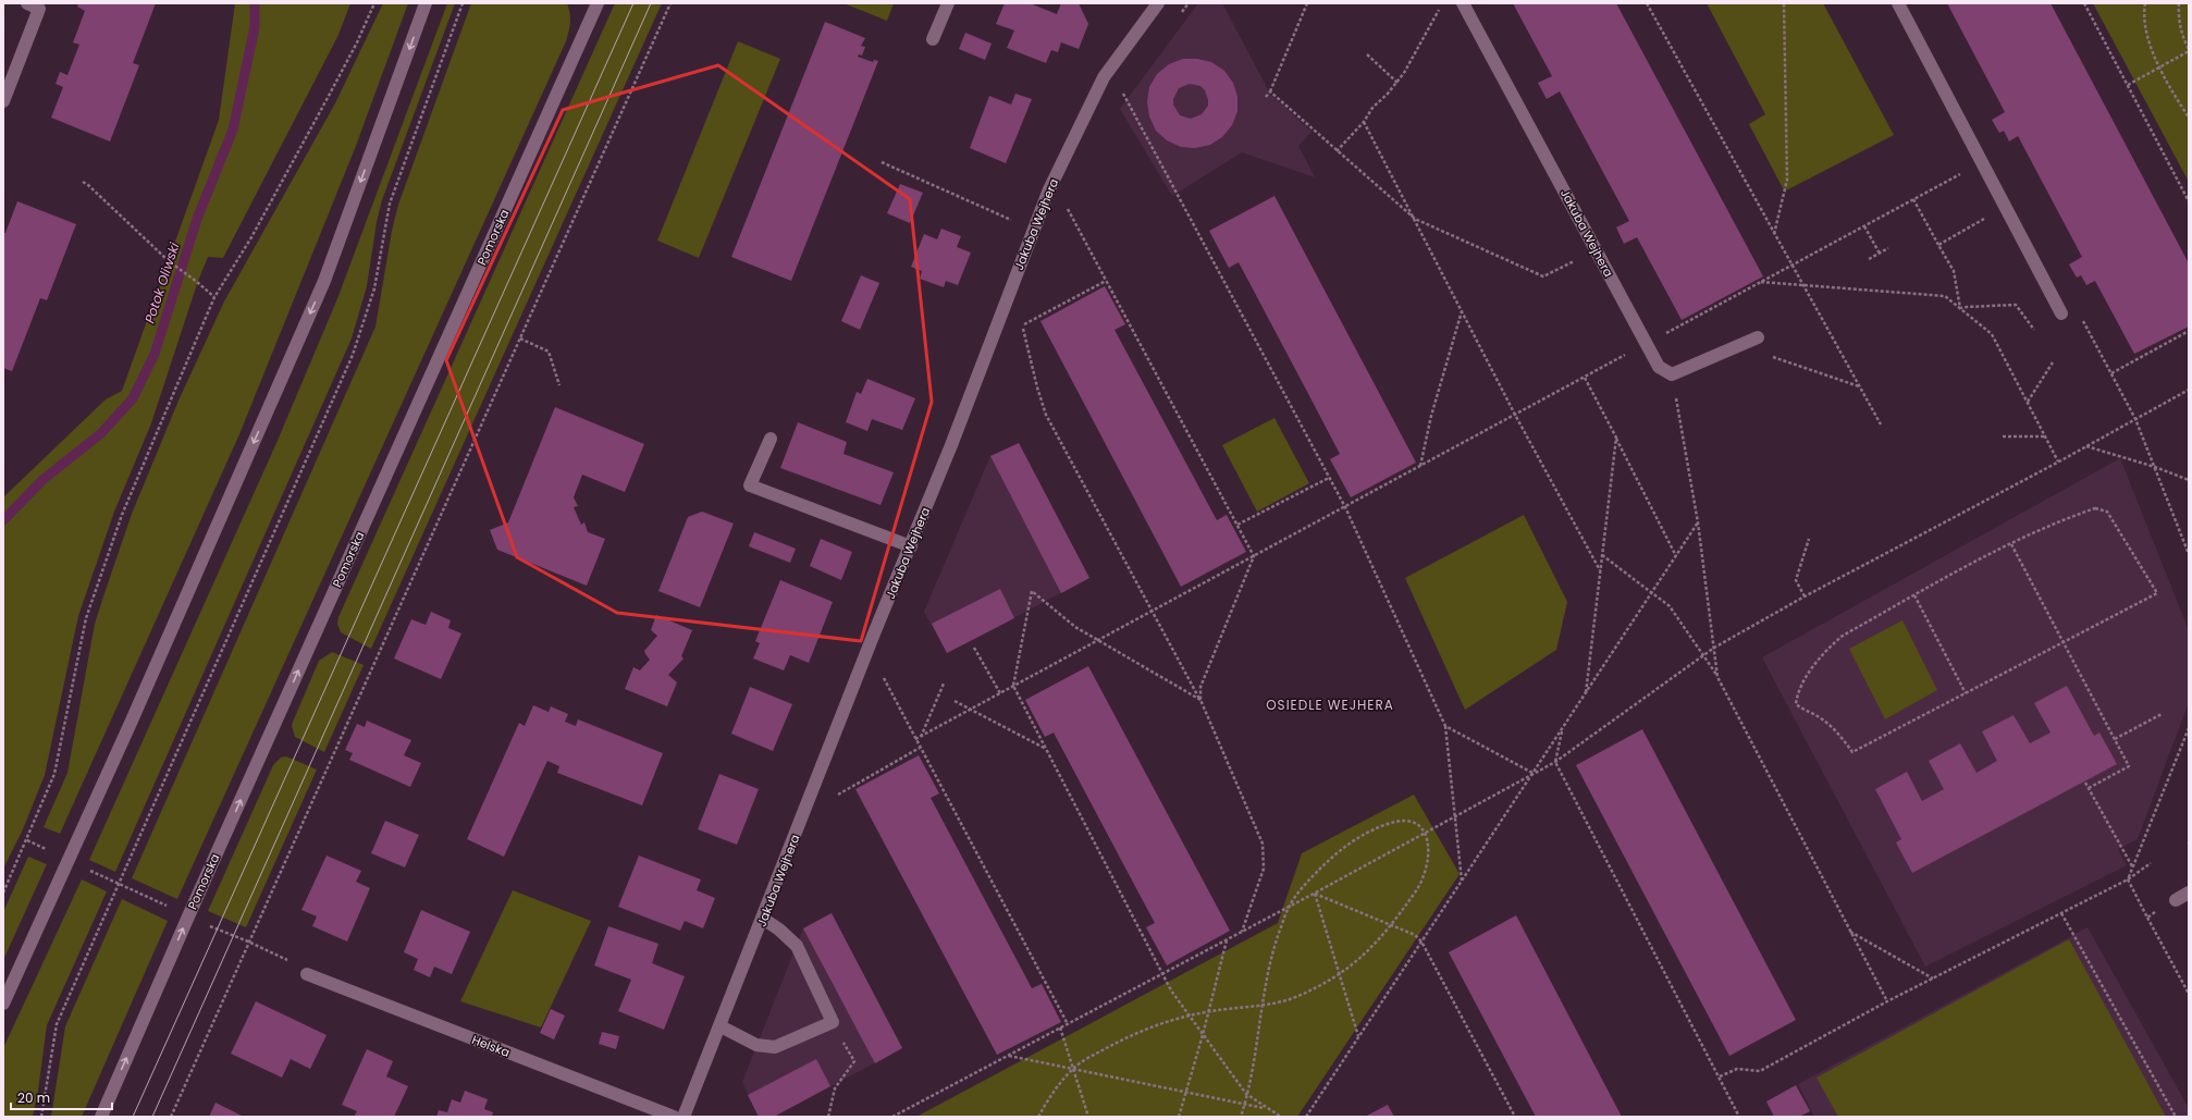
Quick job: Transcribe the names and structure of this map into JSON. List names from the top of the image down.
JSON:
{
  "streets": {
    "street": ["Jakuba Wejhera", "Pomorska", "Helska"]
  },
  "one_way": ["Pomorska"],
  "districts": ["OSIEDLE WEJHERA"],
  "water": ["Potok Oliwski"],
  "scale_bar": "20 m"
}
